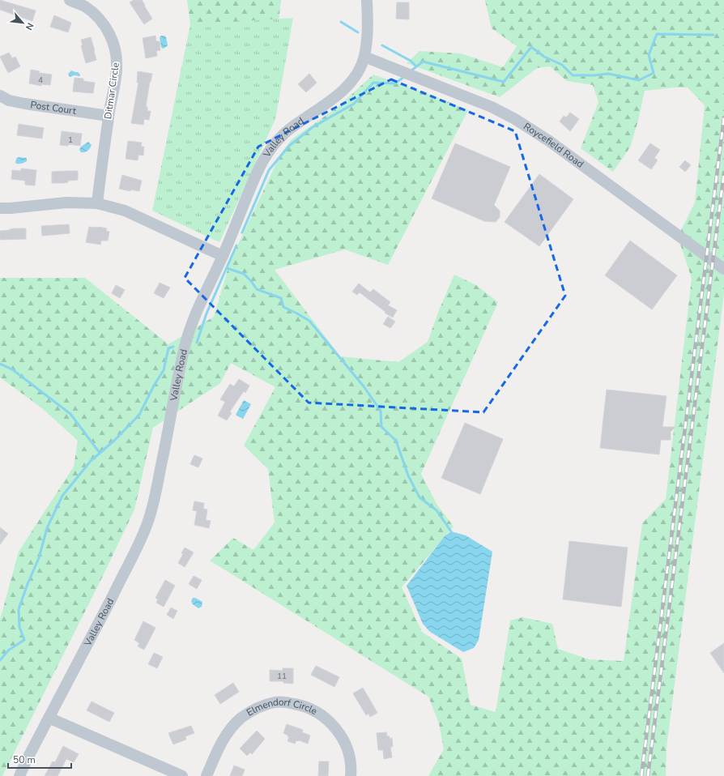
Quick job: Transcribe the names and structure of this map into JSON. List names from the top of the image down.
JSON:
{
  "streets": {
    "street": [
      "Ditmar Circle",
      "Post Court",
      "Valley Road",
      "Roycefield Road",
      "Elmendorf Circle"
    ]
  },
  "crossings": [
    ["Ditmar Circle", "Post Court"],
    ["Valley Road", "Roycefield Road"]
  ],
  "house_numbers": ["4", "1", "11"],
  "scale_bar": "50 m",
  "north": "bottom right"
}
